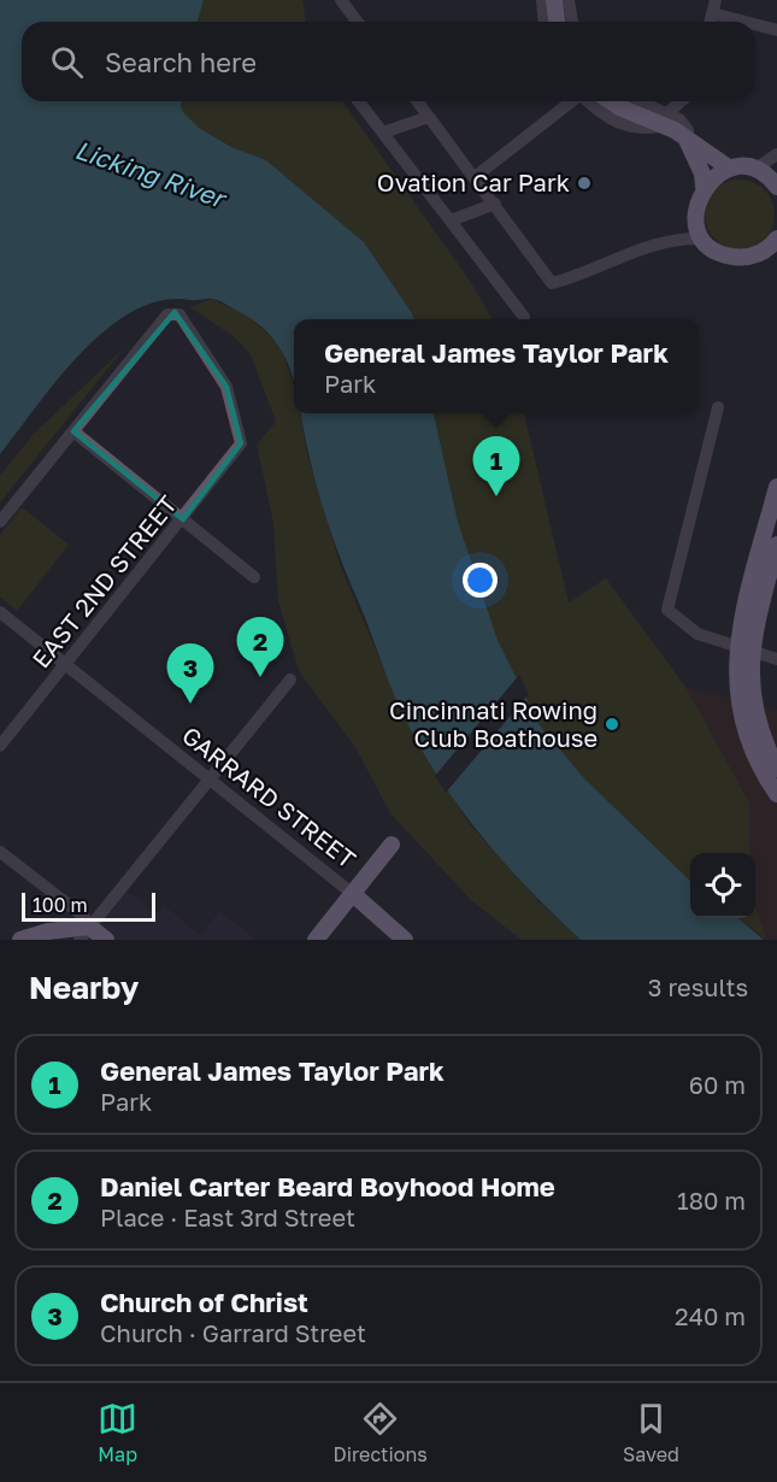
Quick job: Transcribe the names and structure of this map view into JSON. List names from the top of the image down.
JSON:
{
  "streets": {
    "main road": ["GARRARD STREET"],
    "street": ["EAST 2ND STREET"]
  },
  "crossings": [
    ["EAST 2ND STREET", "GARRARD STREET"]
  ],
  "water": ["Licking River"],
  "places": ["Ovation Car Park", "Cincinnati Rowing Club Boathouse"],
  "scale_bar": "100 m",
  "page": {
    "search": "Search here",
    "popup": ["General James Taylor Park", "Park"],
    "pins": ["1", "2", "3"],
    "scale": "100 m",
    "heading": ["Nearby", "3 results"],
    "list": [
      {
        "mark": "1",
        "name": "General James Taylor Park",
        "note": "Park",
        "value": "60 m"
      },
      {
        "mark": "2",
        "name": "Daniel Carter Beard Boyhood Home",
        "note": "Place · East 3rd Street",
        "value": "180 m"
      },
      {
        "mark": "3",
        "name": "Church of Christ",
        "note": "Church · Garrard Street",
        "value": "240 m"
      }
    ],
    "nav": ["Map", "Directions", "Saved"]
  }
}
